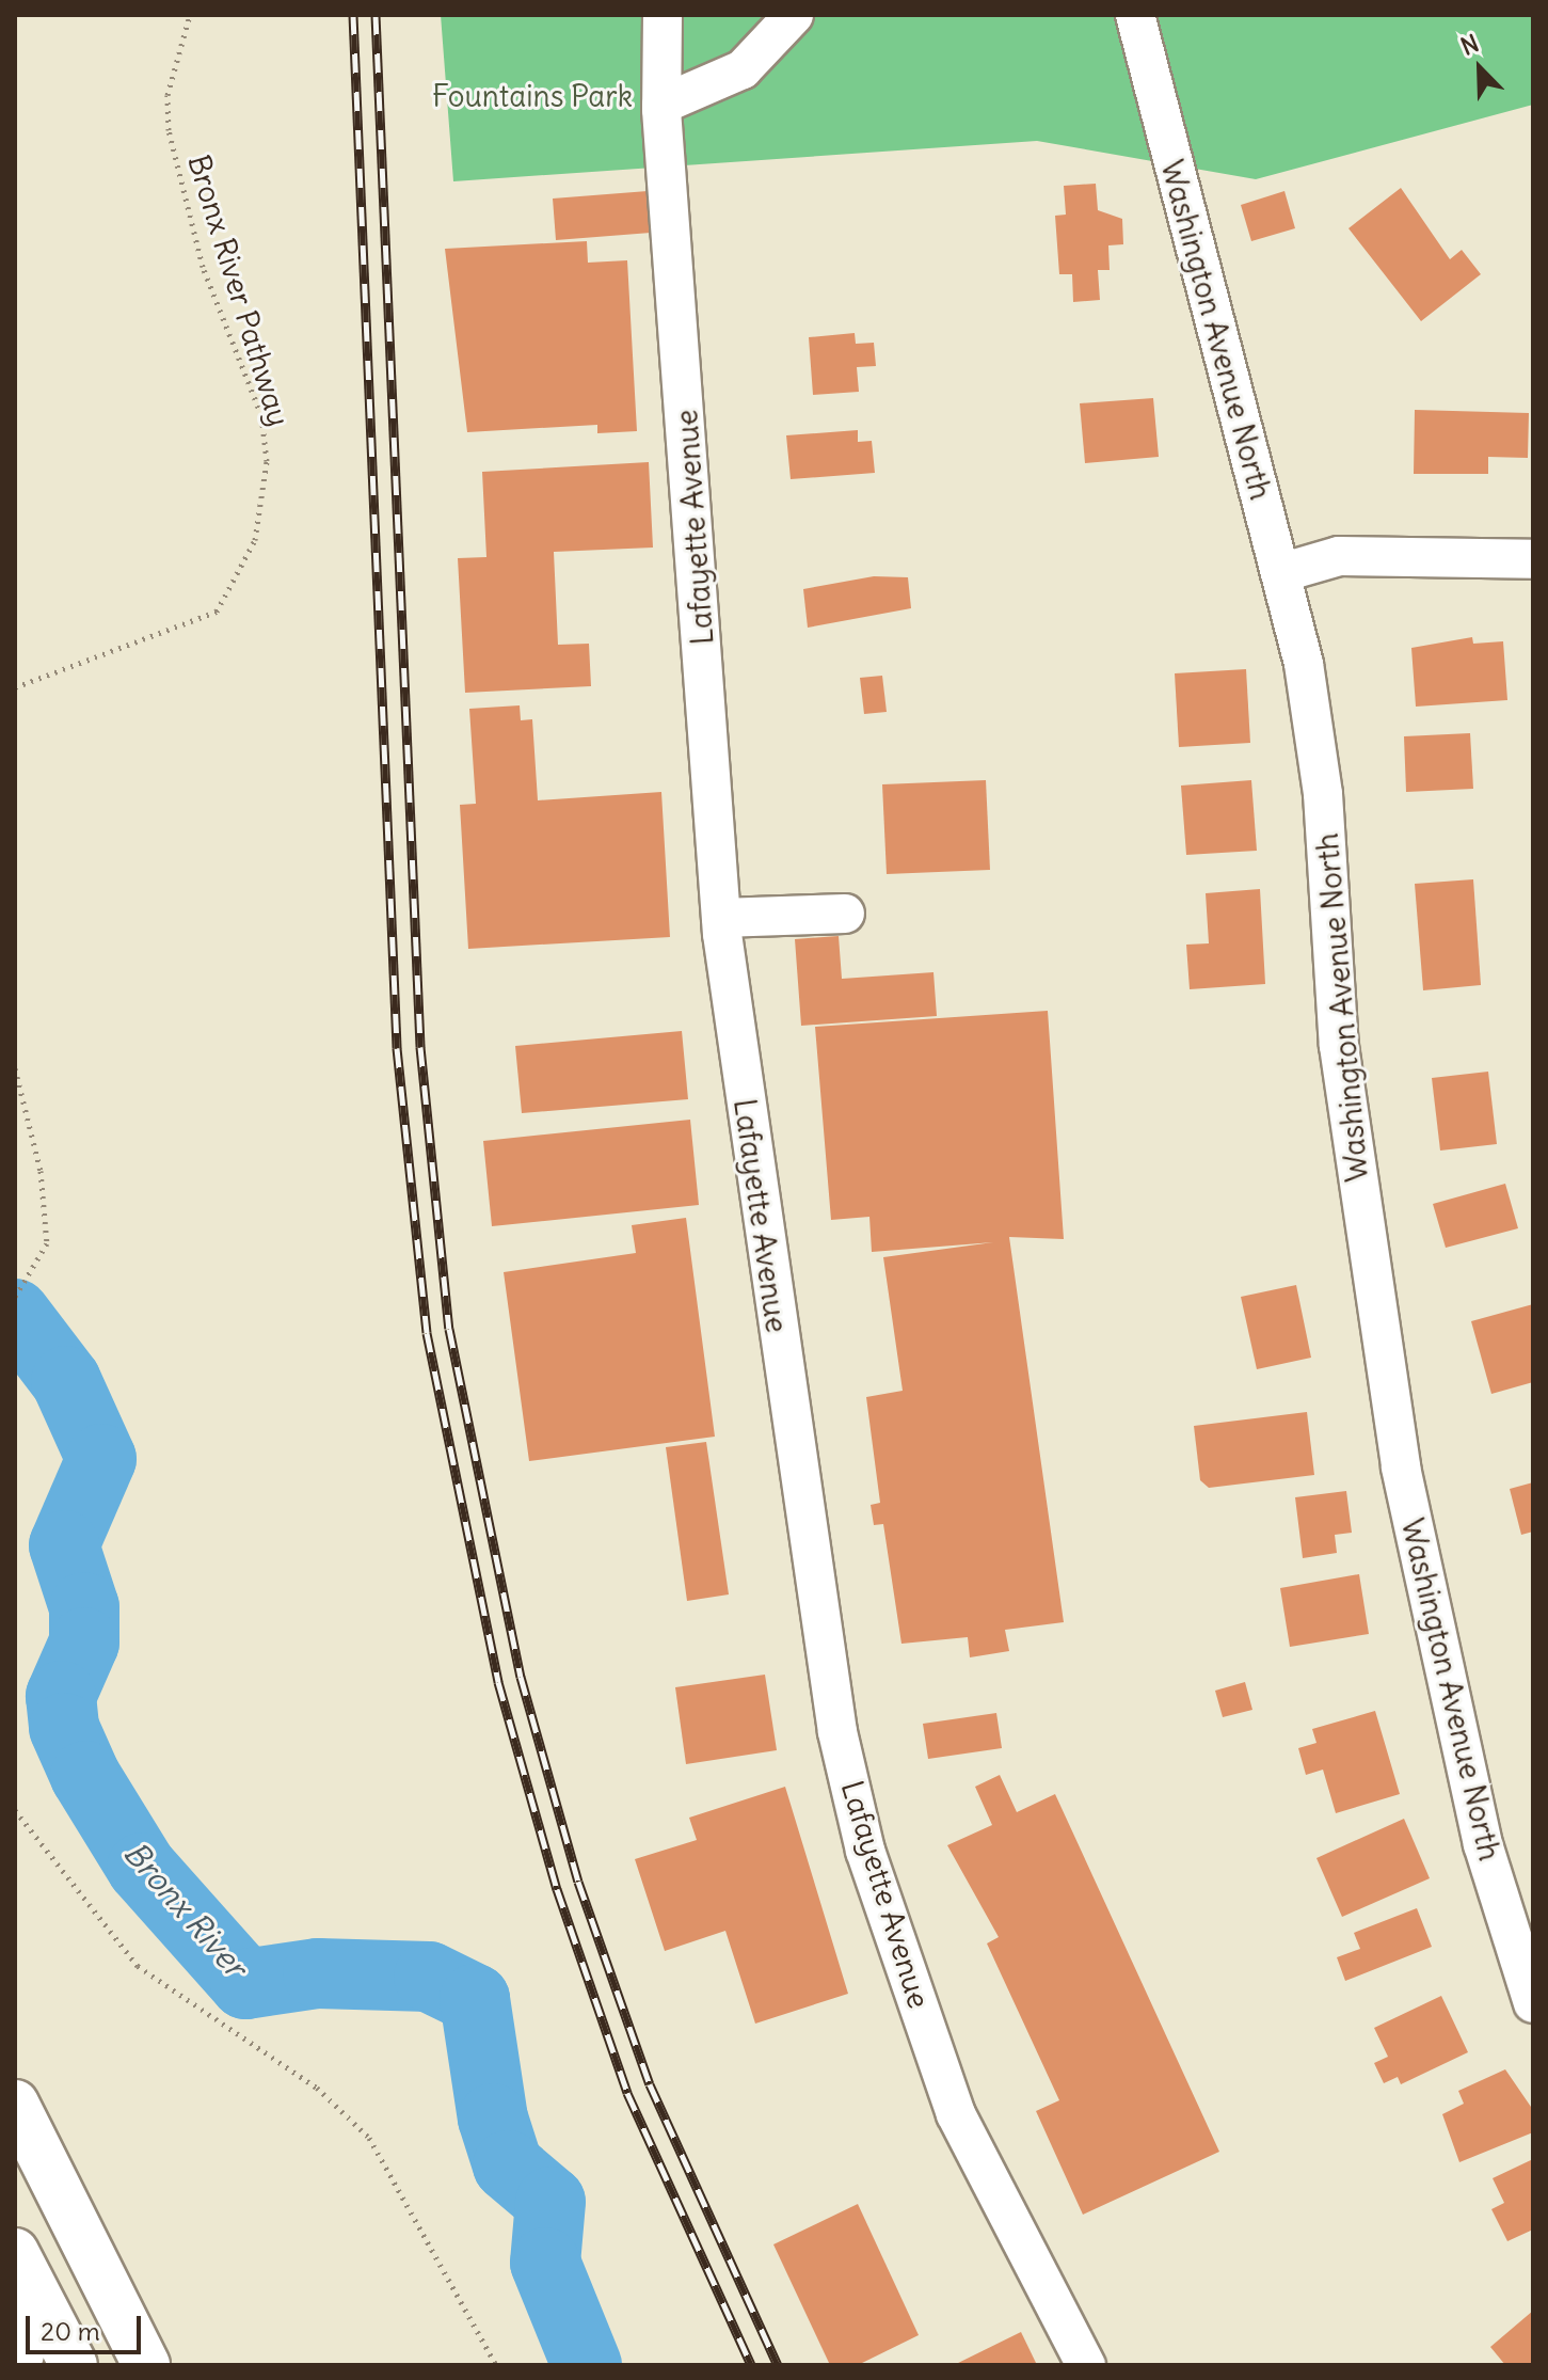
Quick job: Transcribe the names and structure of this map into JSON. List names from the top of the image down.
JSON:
{
  "streets": {
    "street": ["Washington Avenue North", "Lafayette Avenue"],
    "path": ["Bronx River Pathway"]
  },
  "water": ["Bronx River"],
  "parks": ["Fountains Park"],
  "scale_bar": "20 m",
  "north": "top left"
}
